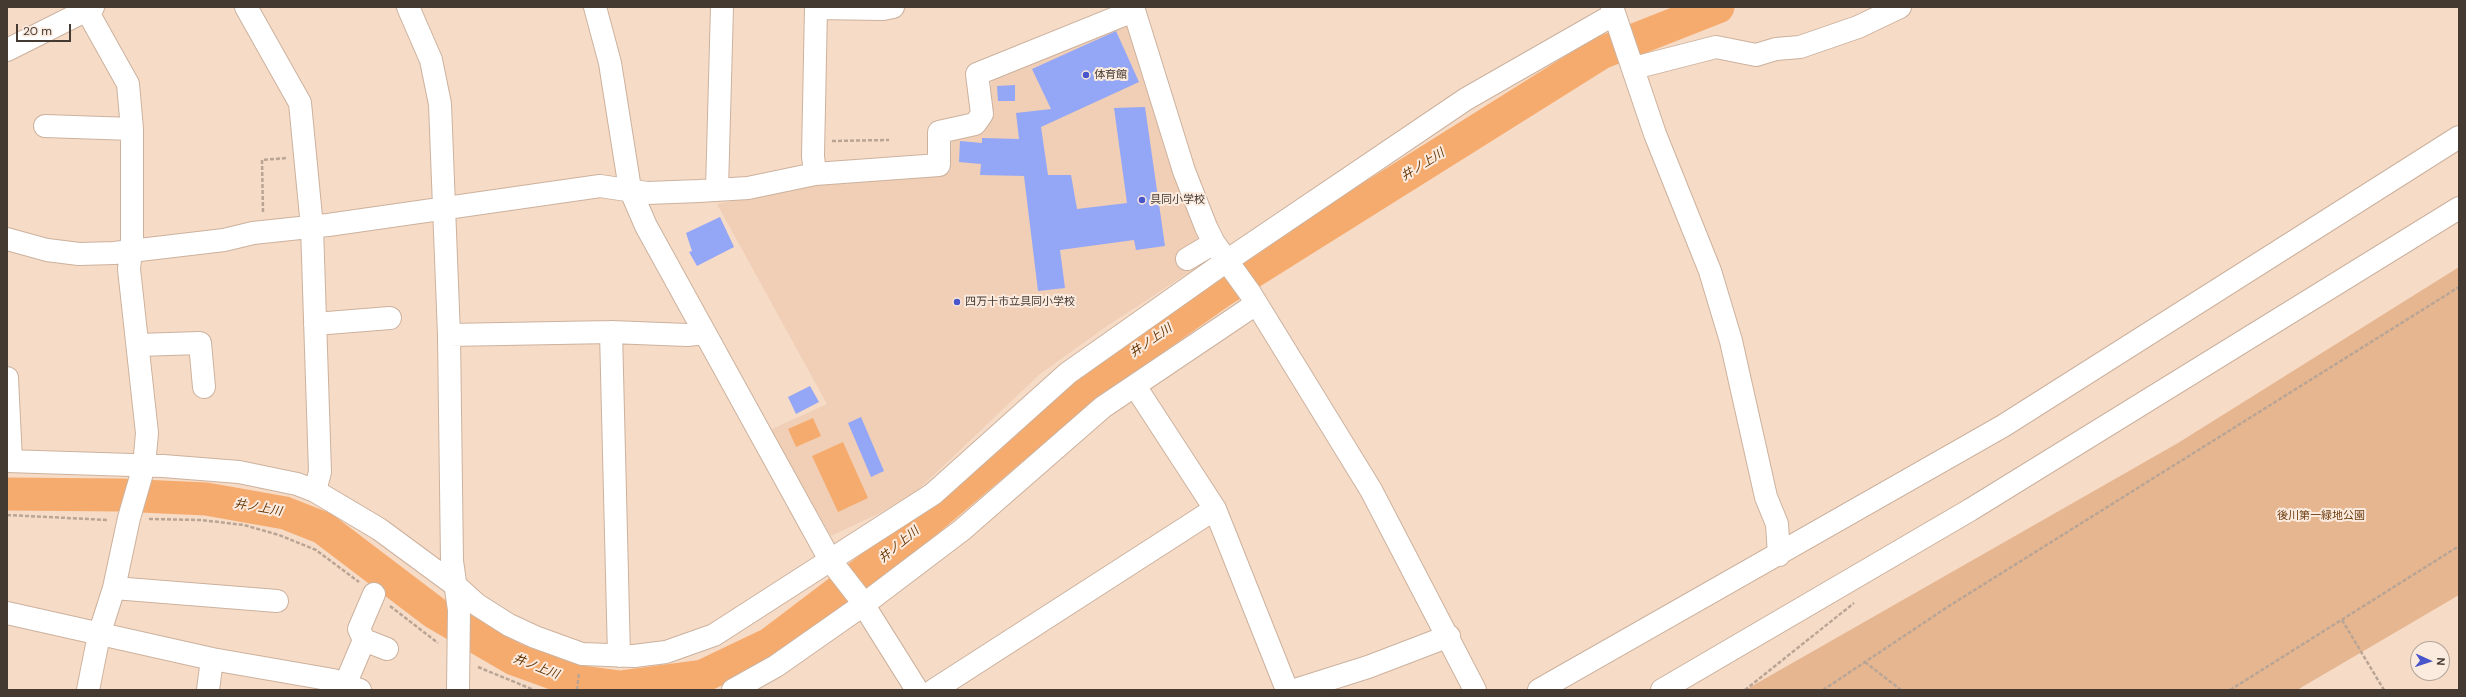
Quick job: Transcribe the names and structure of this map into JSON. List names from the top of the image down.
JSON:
{
  "water": ["井ノ上川"],
  "parks": ["後川第一緑地公園"],
  "places": ["体育館", "具同小学校", "四万十市立具同小学校"],
  "scale_bar": "20 m",
  "north": "right"
}
